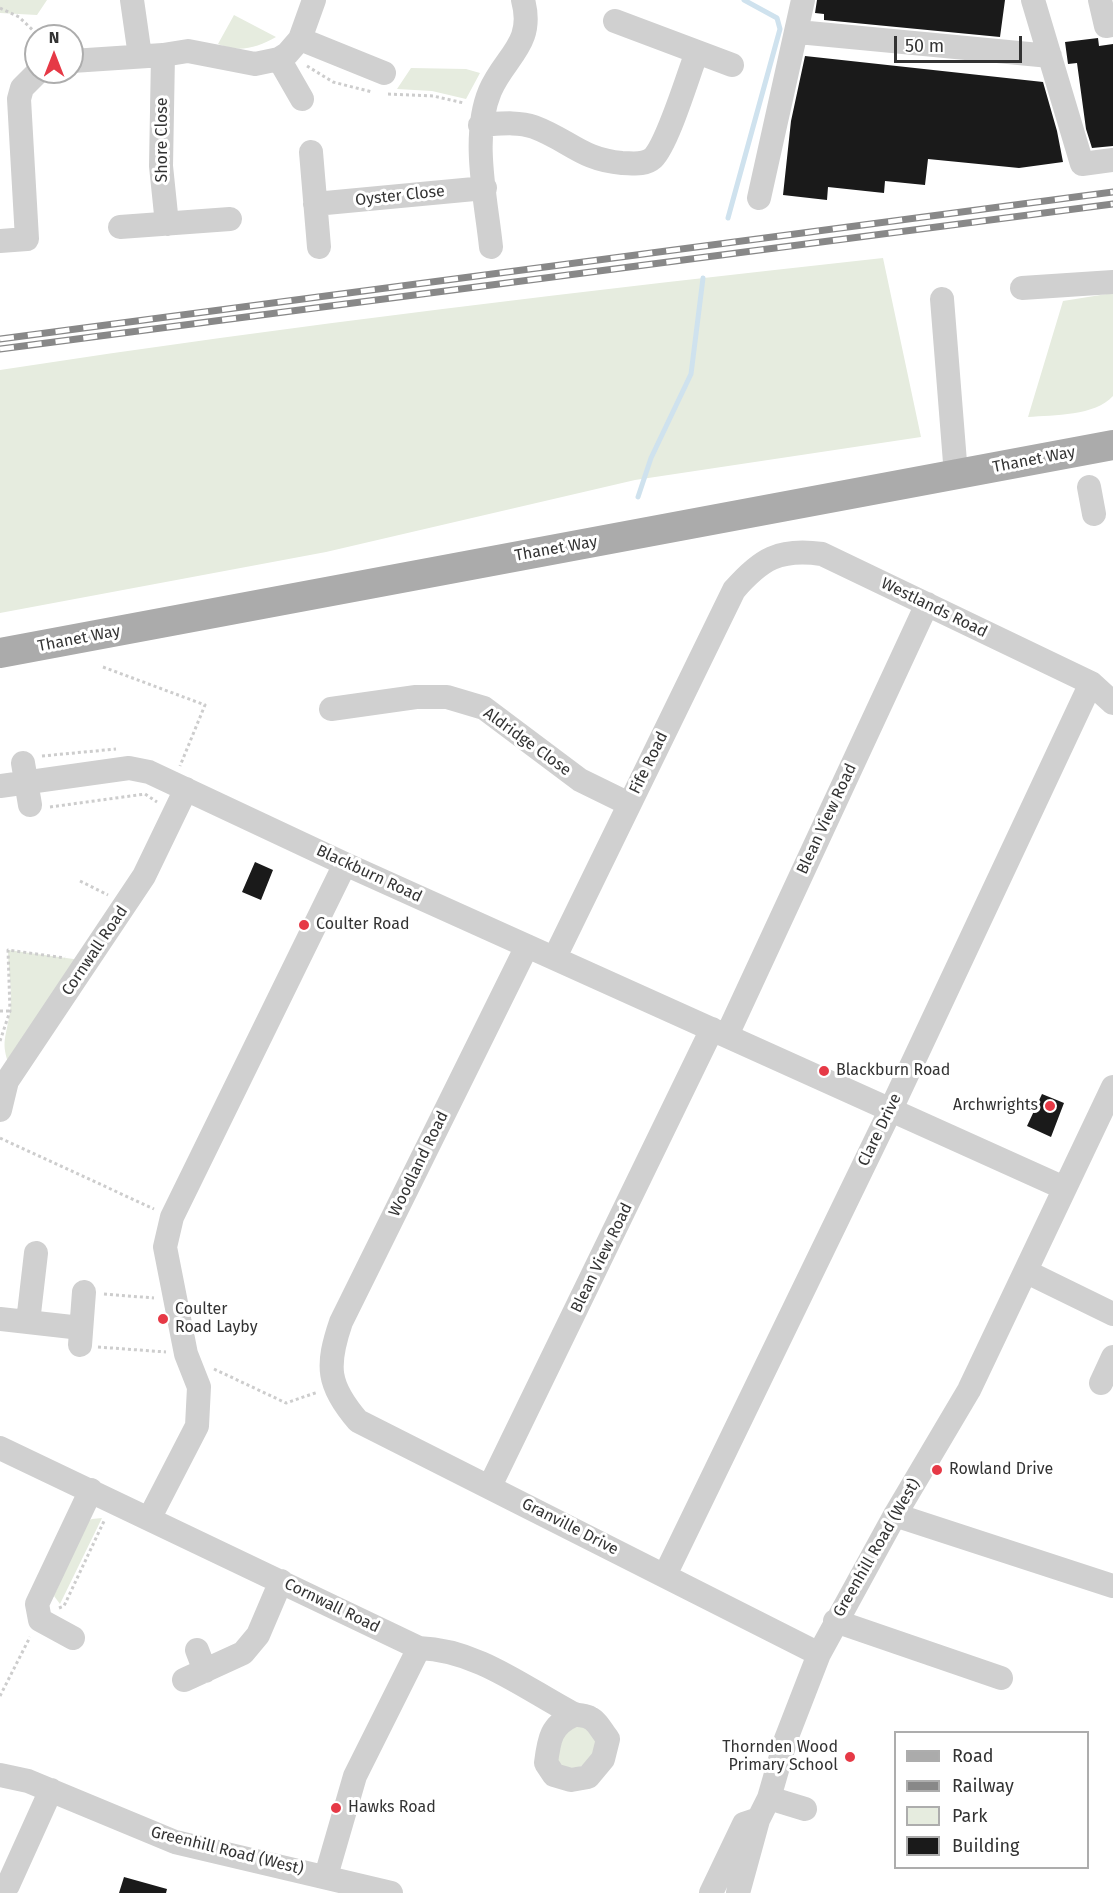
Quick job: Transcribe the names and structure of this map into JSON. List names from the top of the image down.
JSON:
{
  "streets": {
    "main road": ["Thanet Way"],
    "street": [
      "Shore Close",
      "Oyster Close",
      "Westlands Road",
      "Aldridge Close",
      "Fife Road",
      "Blean View Road",
      "Blackburn Road",
      "Cornwall Road",
      "Clare Drive",
      "Woodland Road",
      "Granville Drive",
      "Greenhill Road (West)"
    ]
  },
  "crossings": [
    ["Westlands Road", "Fife Road"],
    ["Westlands Road", "Blean View Road"],
    ["Westlands Road", "Clare Drive"],
    ["Aldridge Close", "Fife Road"],
    ["Fife Road", "Blackburn Road"],
    ["Blean View Road", "Blackburn Road"],
    ["Blean View Road", "Granville Drive"],
    ["Blackburn Road", "Cornwall Road"],
    ["Blackburn Road", "Clare Drive"],
    ["Blackburn Road", "Woodland Road"],
    ["Blackburn Road", "Greenhill Road (West)"],
    ["Clare Drive", "Granville Drive"],
    ["Woodland Road", "Granville Drive"],
    ["Granville Drive", "Greenhill Road (West)"]
  ],
  "places": [
    "Coulter Road",
    "Blackburn Road",
    "Archwrights",
    "Coulter Road Layby",
    "Rowland Drive",
    "Thornden Wood Primary School",
    "Hawks Road"
  ],
  "legend": [
    "Road",
    "Railway",
    "Park",
    "Building"
  ],
  "scale_bar": "50 m",
  "north": "top"
}
